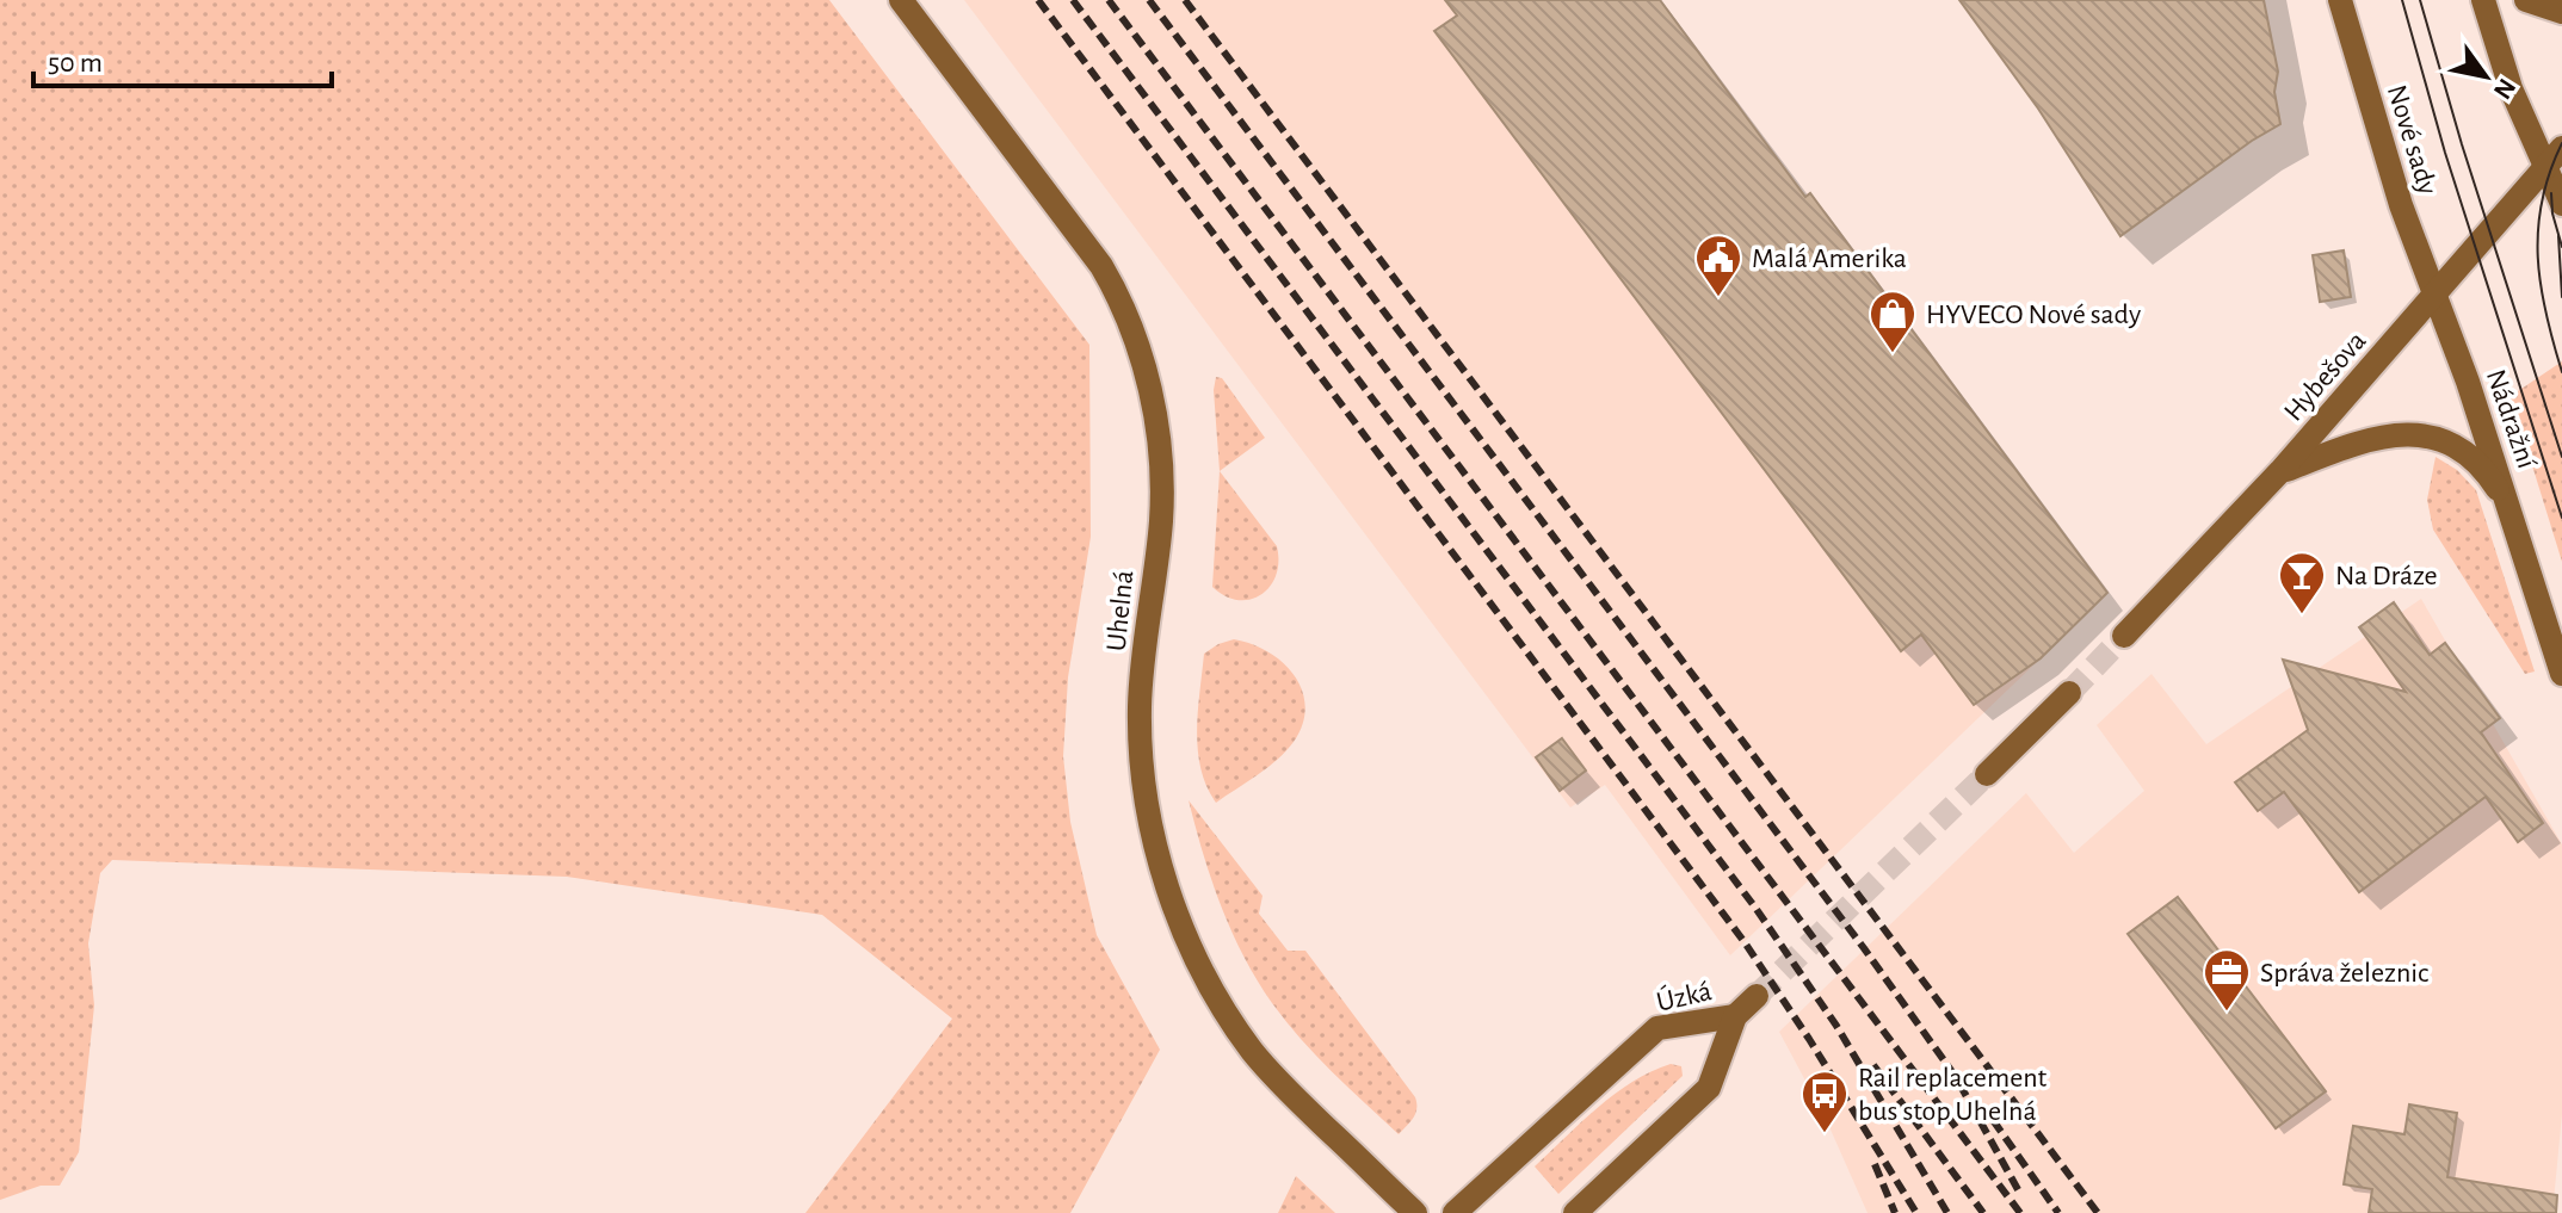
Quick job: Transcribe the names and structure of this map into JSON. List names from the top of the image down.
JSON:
{
  "streets": {
    "main road": [
      "Nové sady",
      "Hybešova",
      "Nádražní",
      "Uhelná",
      "Úzká"
    ]
  },
  "crossings": [
    ["Nové sady", "Hybešova"],
    ["Nové sady", "Nádražní"],
    ["Hybešova", "Nádražní"]
  ],
  "places": {
    "public building": ["Malá Amerika"],
    "shop": ["HYVECO Nové sady"],
    "bar": ["Na Dráze"],
    "office": ["Správa železnic"],
    "bus stop": ["Rail replacement bus stop Uhelná"]
  },
  "scale_bar": "50 m",
  "north": "bottom right"
}
